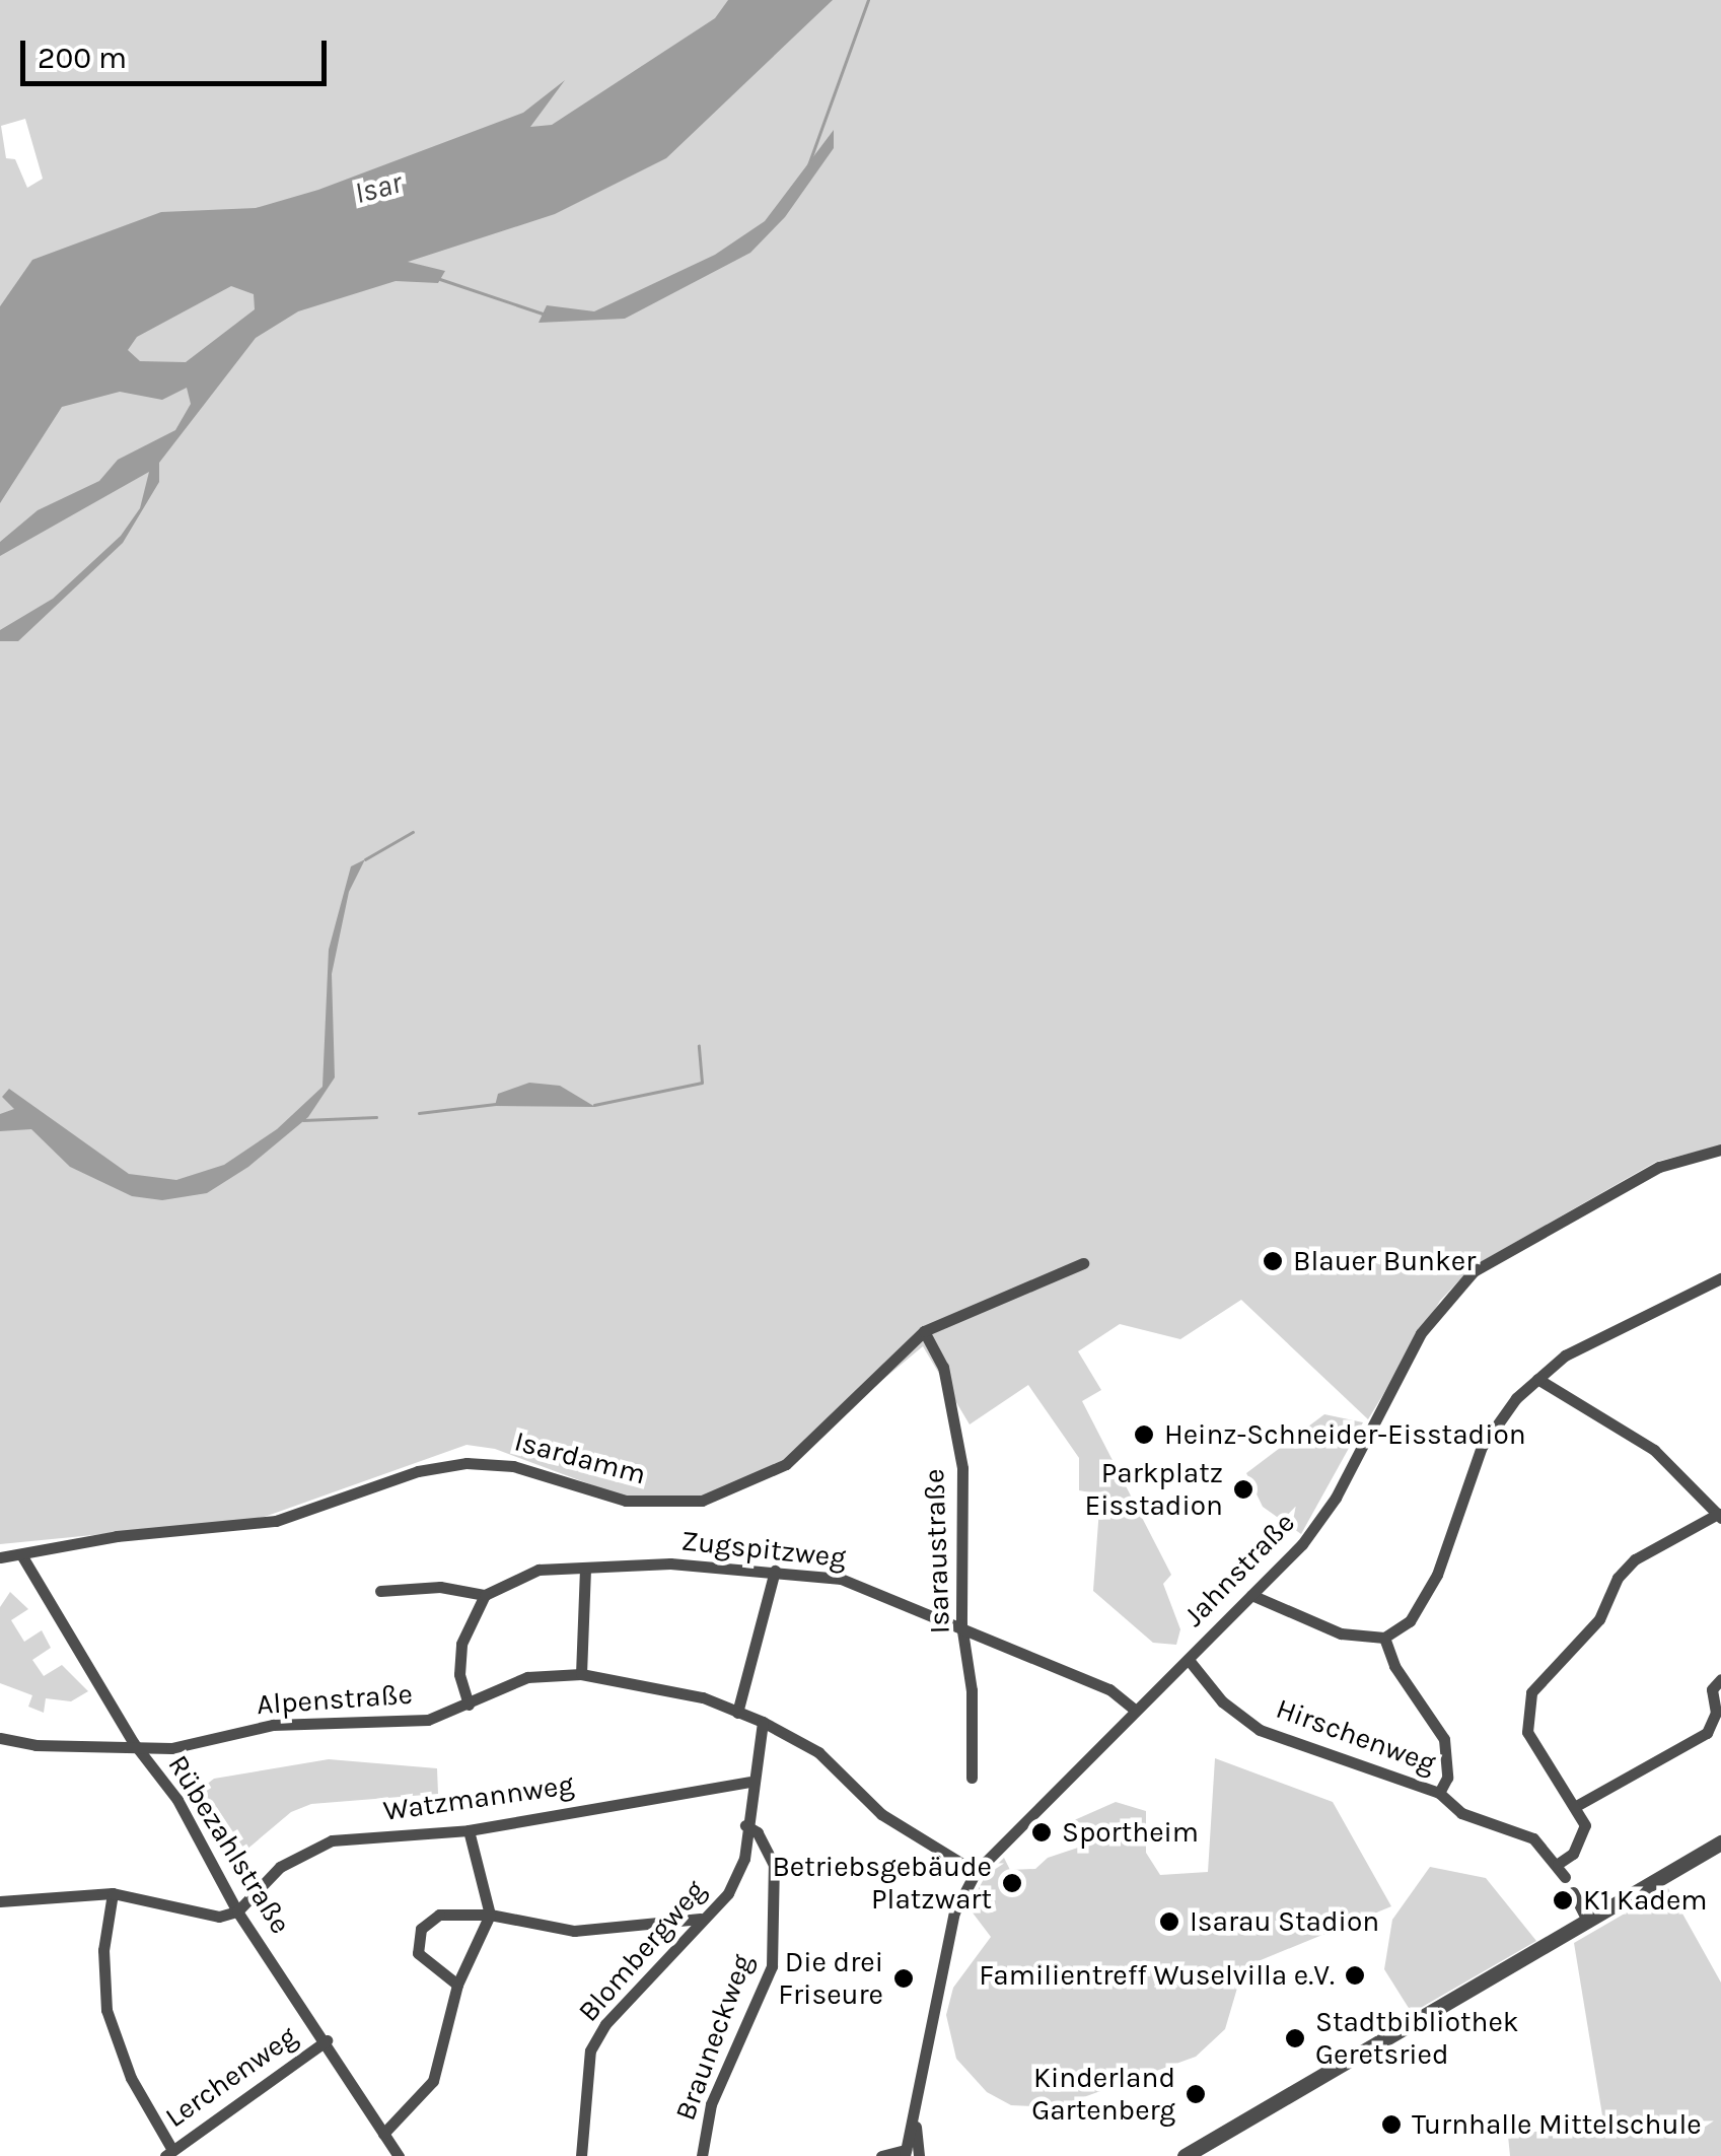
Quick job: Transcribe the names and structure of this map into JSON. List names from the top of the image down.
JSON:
{
  "streets": {
    "street": [
      "Isardamm",
      "Zugspitzweg",
      "Isaraustraße",
      "Jahnstraße",
      "Alpenstraße",
      "Hirschenweg",
      "Watzmannweg",
      "Rübezahlstraße",
      "Blombergweg",
      "Brauneckweg",
      "Lerchenweg"
    ]
  },
  "crossings": [
    ["Isardamm", "Isaraustraße"],
    ["Isardamm", "Rübezahlstraße"],
    ["Zugspitzweg", "Isaraustraße"],
    ["Zugspitzweg", "Jahnstraße"],
    ["Jahnstraße", "Alpenstraße"],
    ["Jahnstraße", "Hirschenweg"],
    ["Alpenstraße", "Rübezahlstraße"],
    ["Alpenstraße", "Blombergweg"],
    ["Watzmannweg", "Rübezahlstraße"],
    ["Watzmannweg", "Blombergweg"],
    ["Rübezahlstraße", "Lerchenweg"],
    ["Blombergweg", "Brauneckweg"]
  ],
  "water": ["Isar"],
  "places": [
    "Blauer Bunker",
    "Heinz-Schneider-Eisstadion",
    "Parkplatz Eisstadion",
    "Sportheim",
    "Betriebsgebäude Platzwart",
    "K1 Kadem",
    "Isarau Stadion",
    "Familientreff Wuselvilla e.V.",
    "Die drei Friseure",
    "Stadtbibliothek Geretsried",
    "Kinderland Gartenberg",
    "Turnhalle Mittelschule"
  ],
  "scale_bar": "200 m"
}
